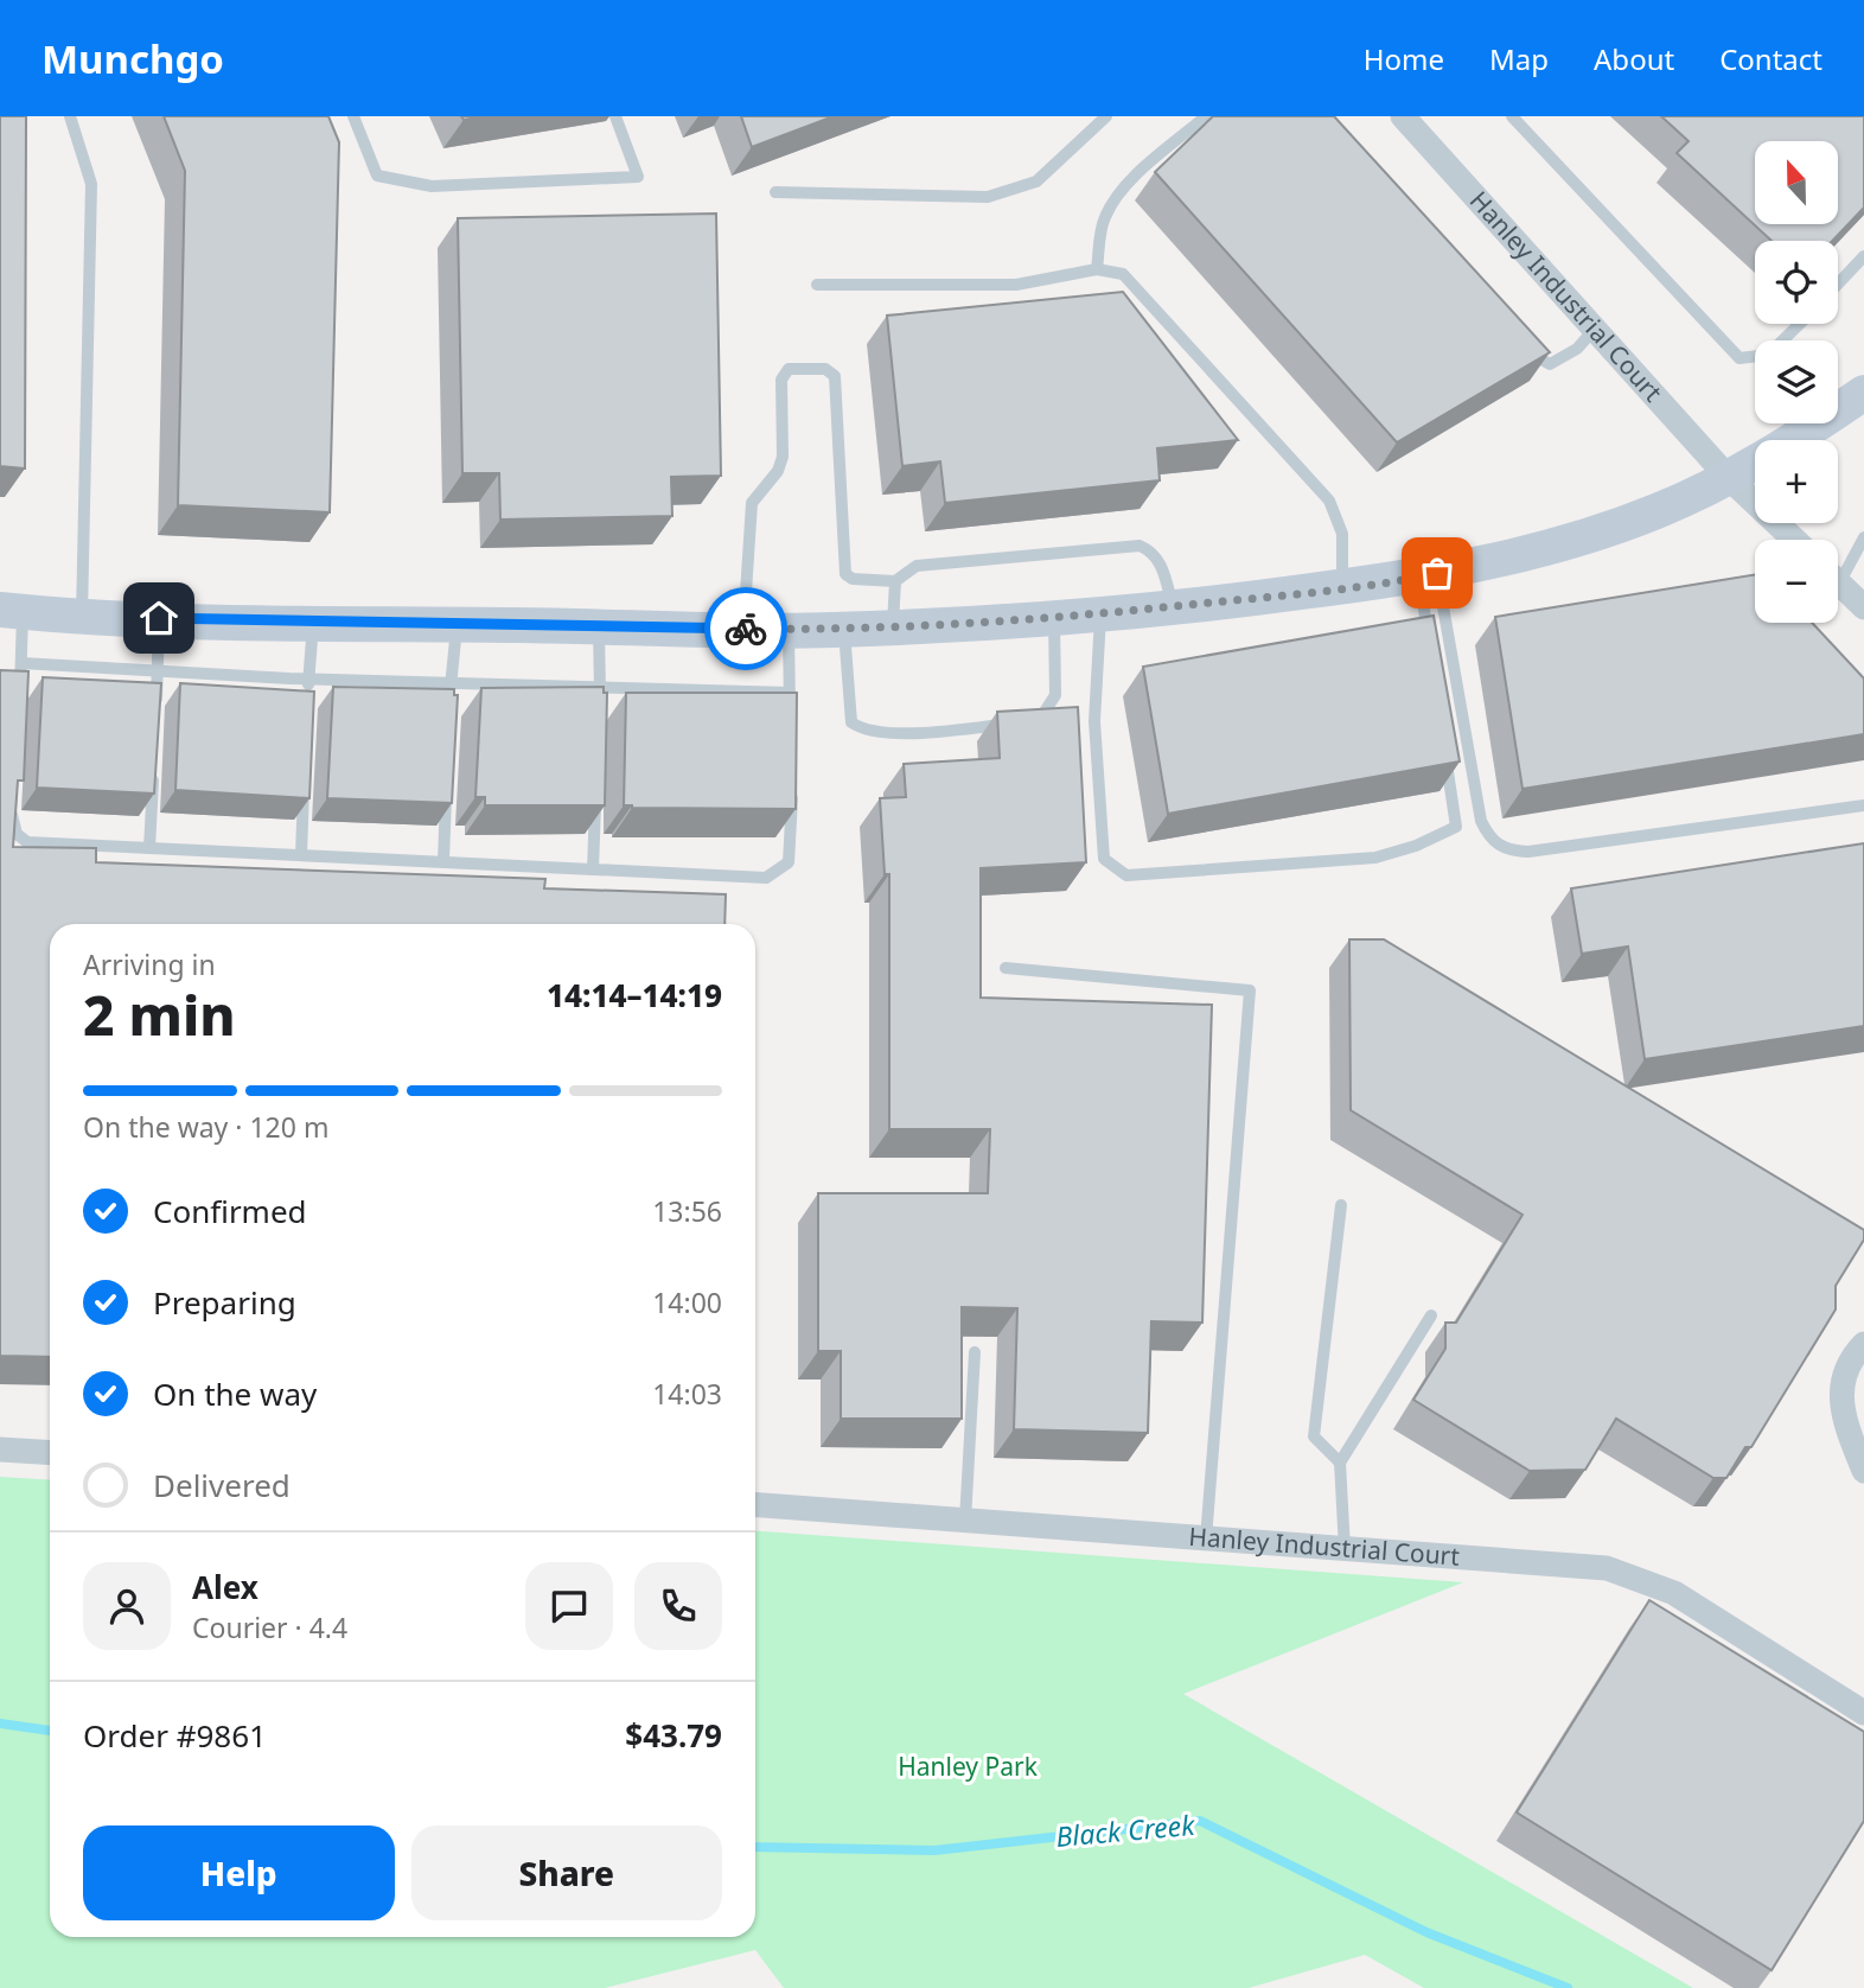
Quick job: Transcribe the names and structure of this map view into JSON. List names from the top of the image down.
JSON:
{
  "streets": {
    "street": ["Hanley Industrial Court"]
  },
  "water": ["Black Creek"],
  "parks": ["Hanley Park"],
  "north": "top",
  "page": {
    "header": "Munchgo",
    "nav": [
      "Home",
      "Map",
      "About",
      "Contact"
    ],
    "map_buttons": ["+", "−"],
    "heading": ["2 min", "Arriving in", "14:14–14:19"],
    "panel": [
      "Alex",
      "Courier · 4.4",
      "Order #9861",
      "$43.79"
    ],
    "bar": "On the way · 120 m",
    "list": [
      ["Confirmed", "13:56"],
      ["Preparing", "14:00"],
      ["On the way", "14:03"],
      "Delivered"
    ],
    "buttons": ["Help", "Share"]
  }
}
